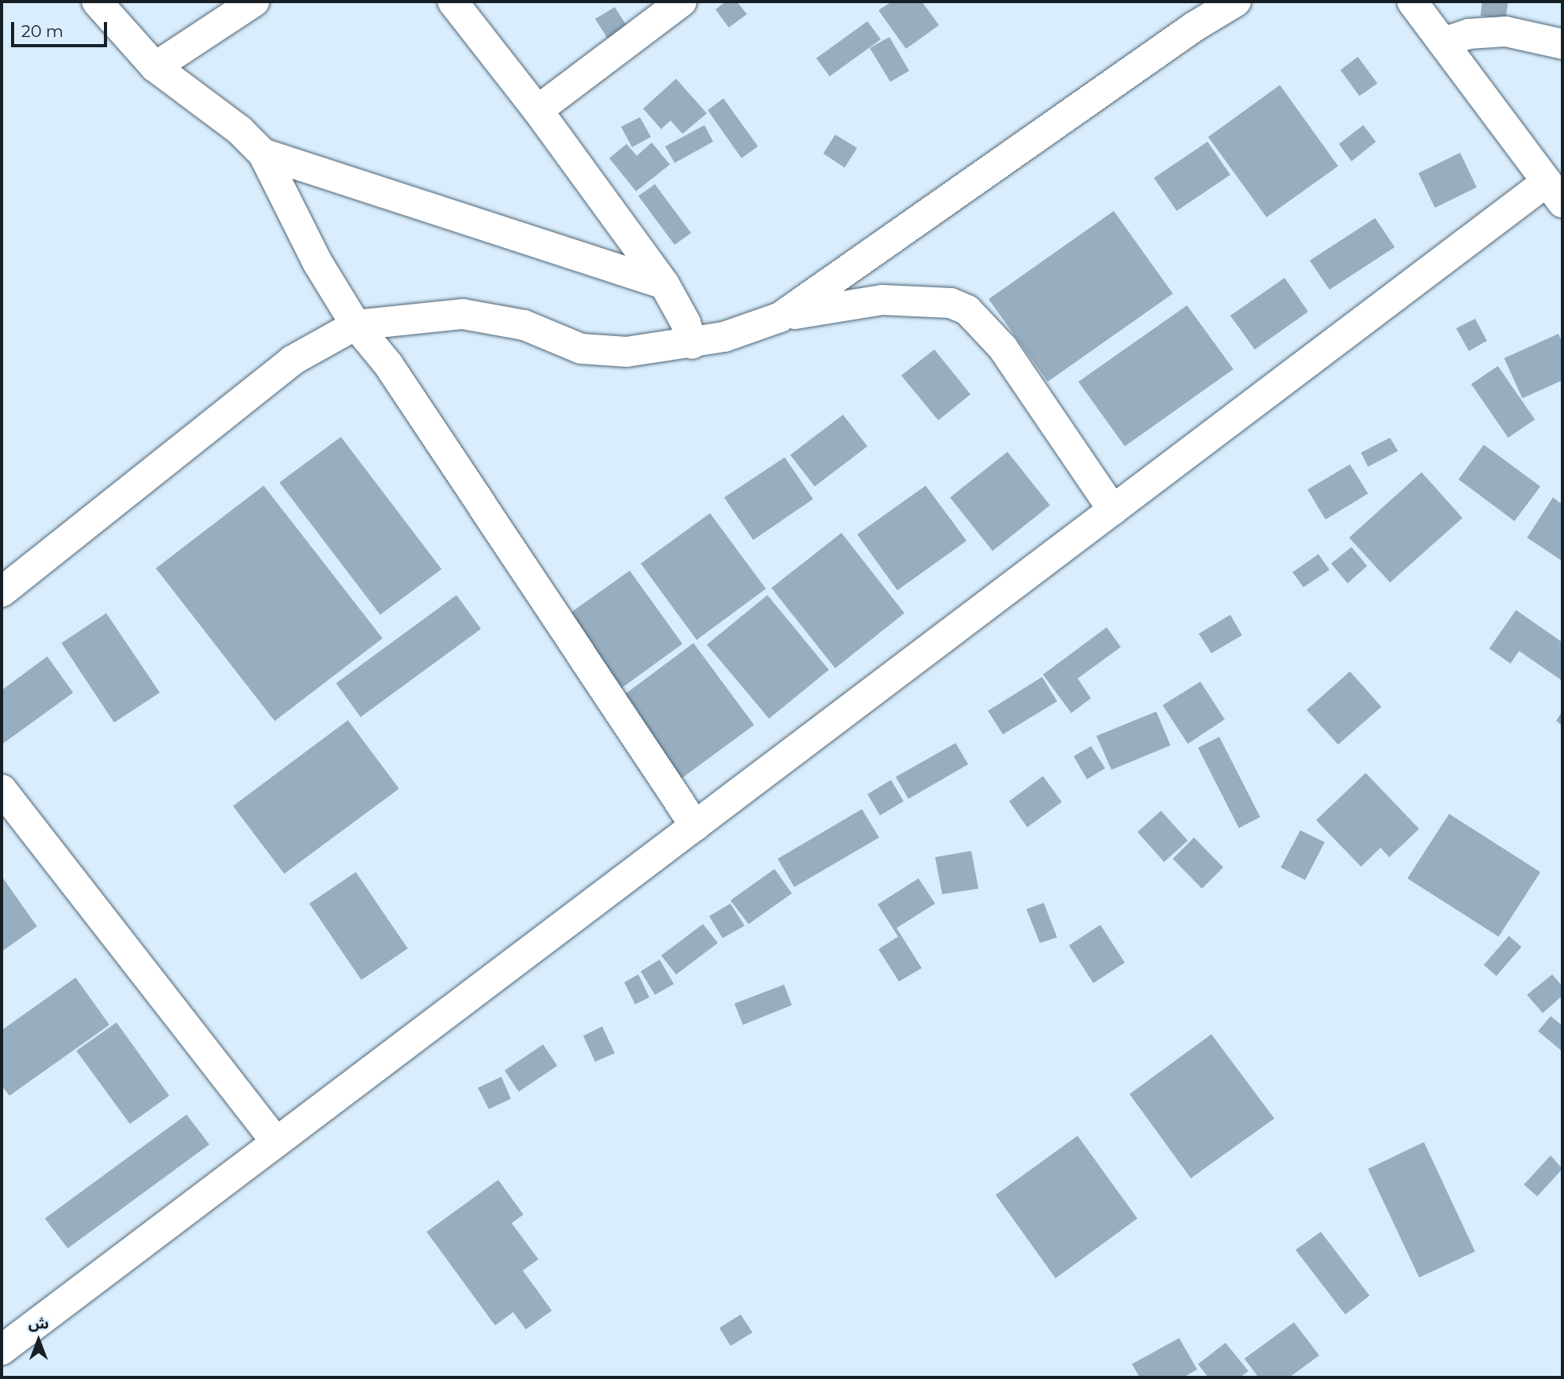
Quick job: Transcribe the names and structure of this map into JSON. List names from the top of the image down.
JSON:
{
  "scale_bar": "20 m",
  "north": "top"
}
